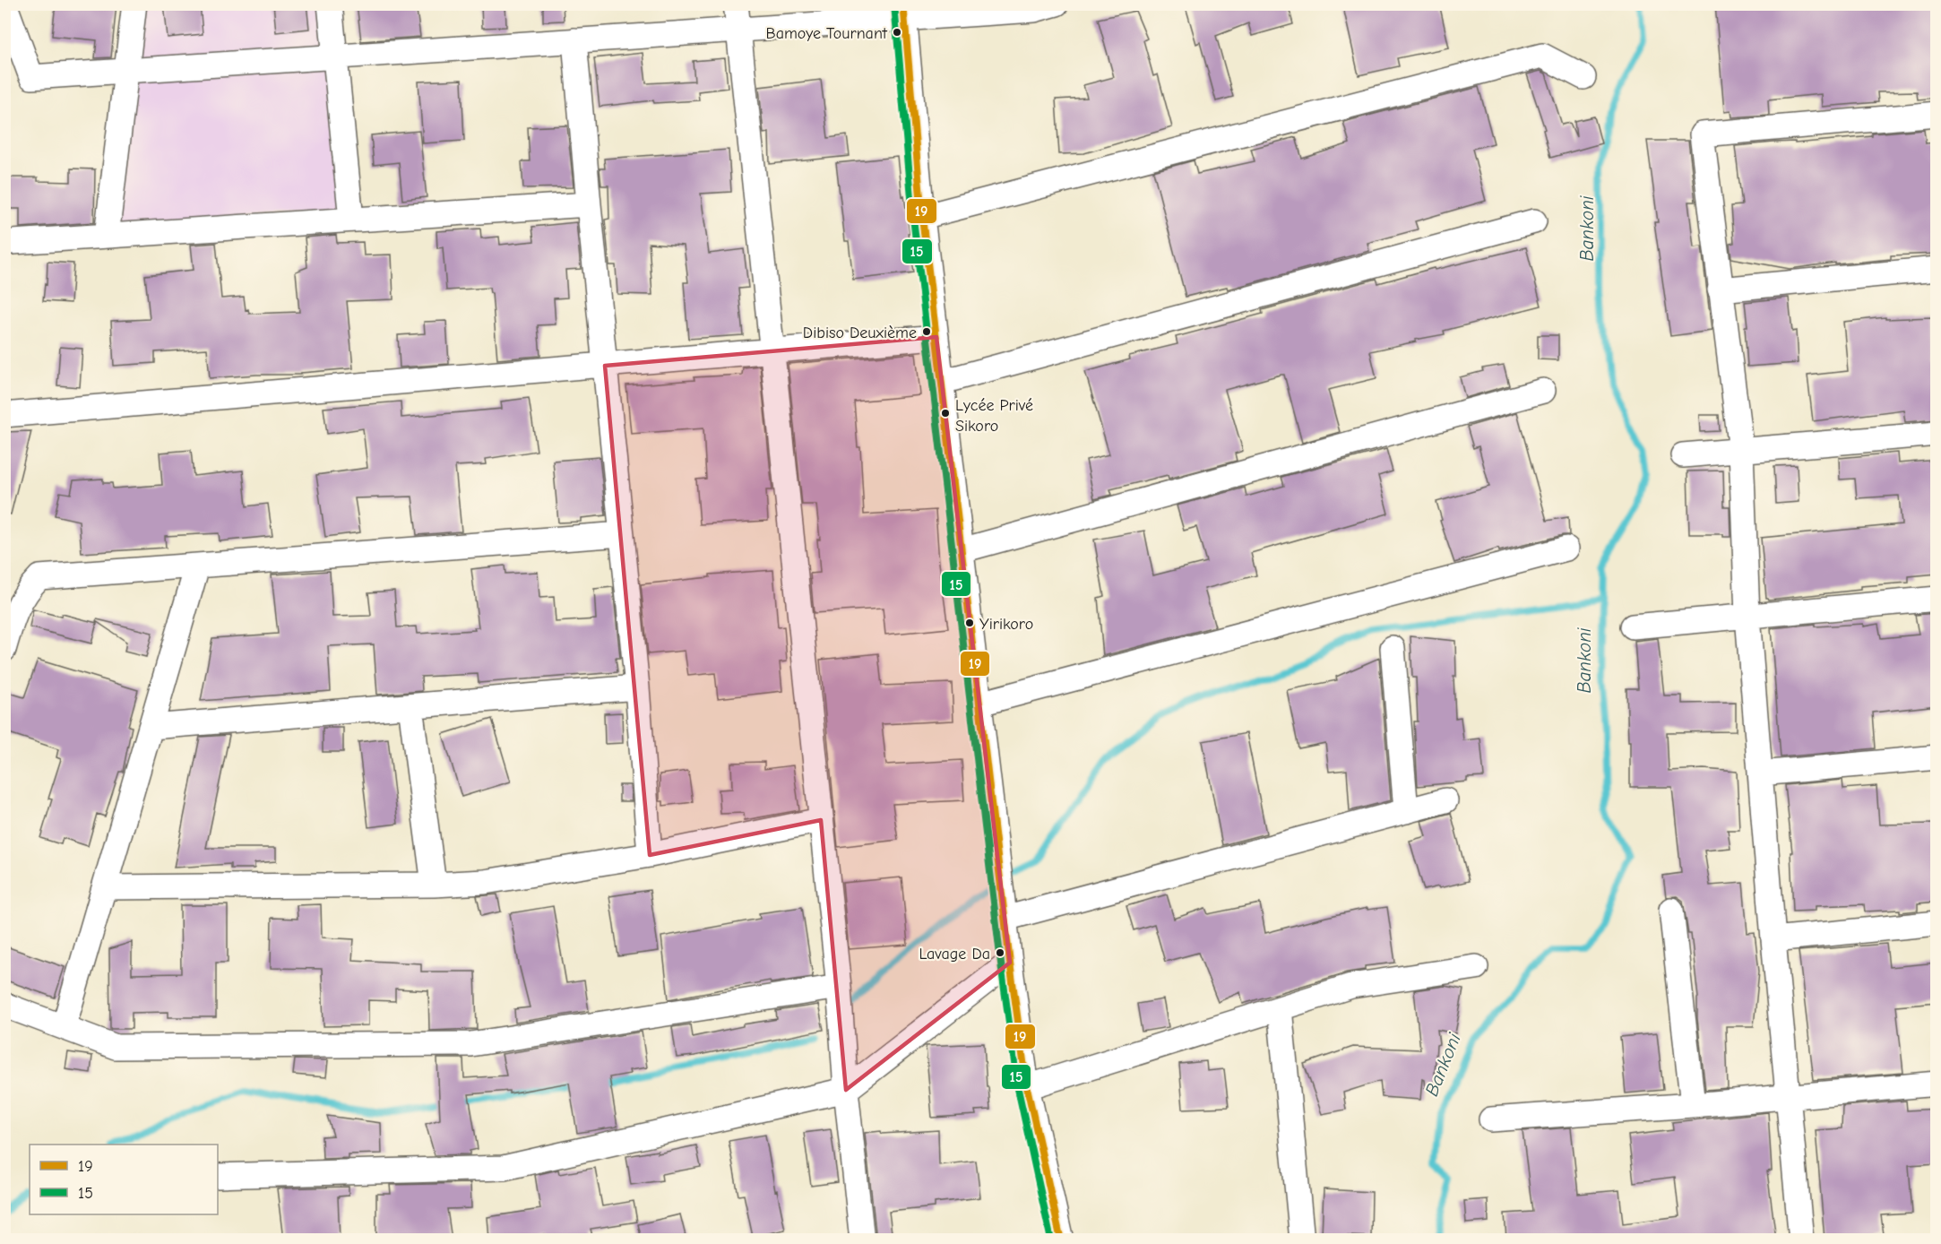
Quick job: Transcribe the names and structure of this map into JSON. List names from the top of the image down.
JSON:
{
  "water": ["Bankoni"],
  "places": [
    "Bamoye Tournant",
    "Dibiso Deuxième",
    "Lycée Privé Sikoro",
    "Yirikoro",
    "Lavage Da"
  ],
  "lines": ["transit line 19", "transit line 15"],
  "legend": ["19", "15"]
}
